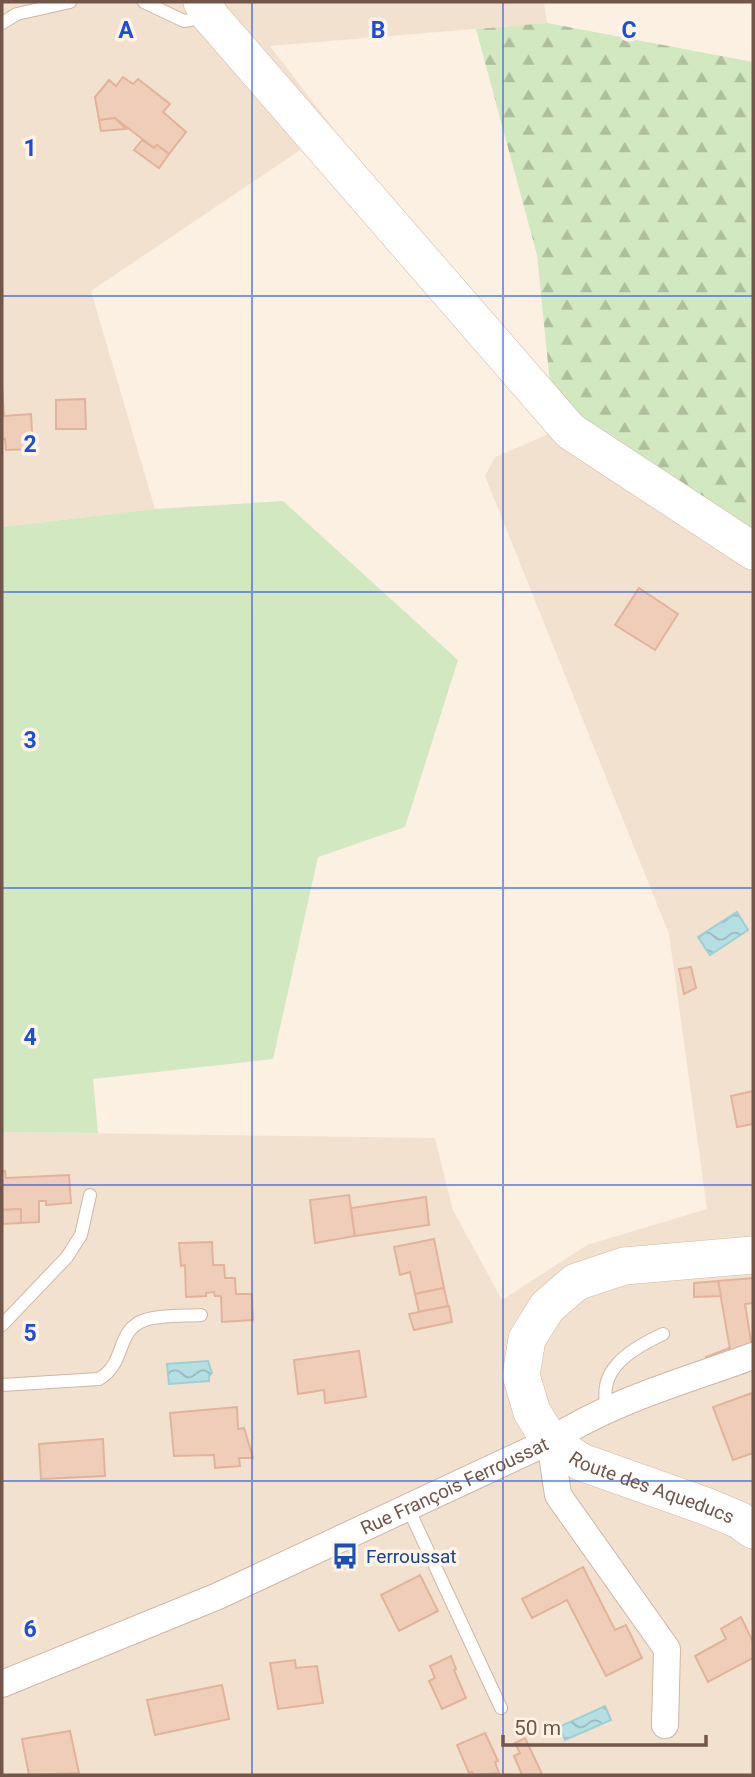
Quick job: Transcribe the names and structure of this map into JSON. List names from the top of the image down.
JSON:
{
  "streets": {
    "main road": ["Route des Aqueducs"],
    "street": ["Rue François Ferroussat"]
  },
  "crossings": [
    ["Rue François Ferroussat", "Route des Aqueducs"]
  ],
  "places": {
    "bus stop": ["Ferroussat"]
  },
  "scale_bar": "50 m",
  "grid": {
    "columns": ["A", "B", "C"],
    "rows": [
      "1",
      "2",
      "3",
      "4",
      "5",
      "6"
    ]
  }
}
